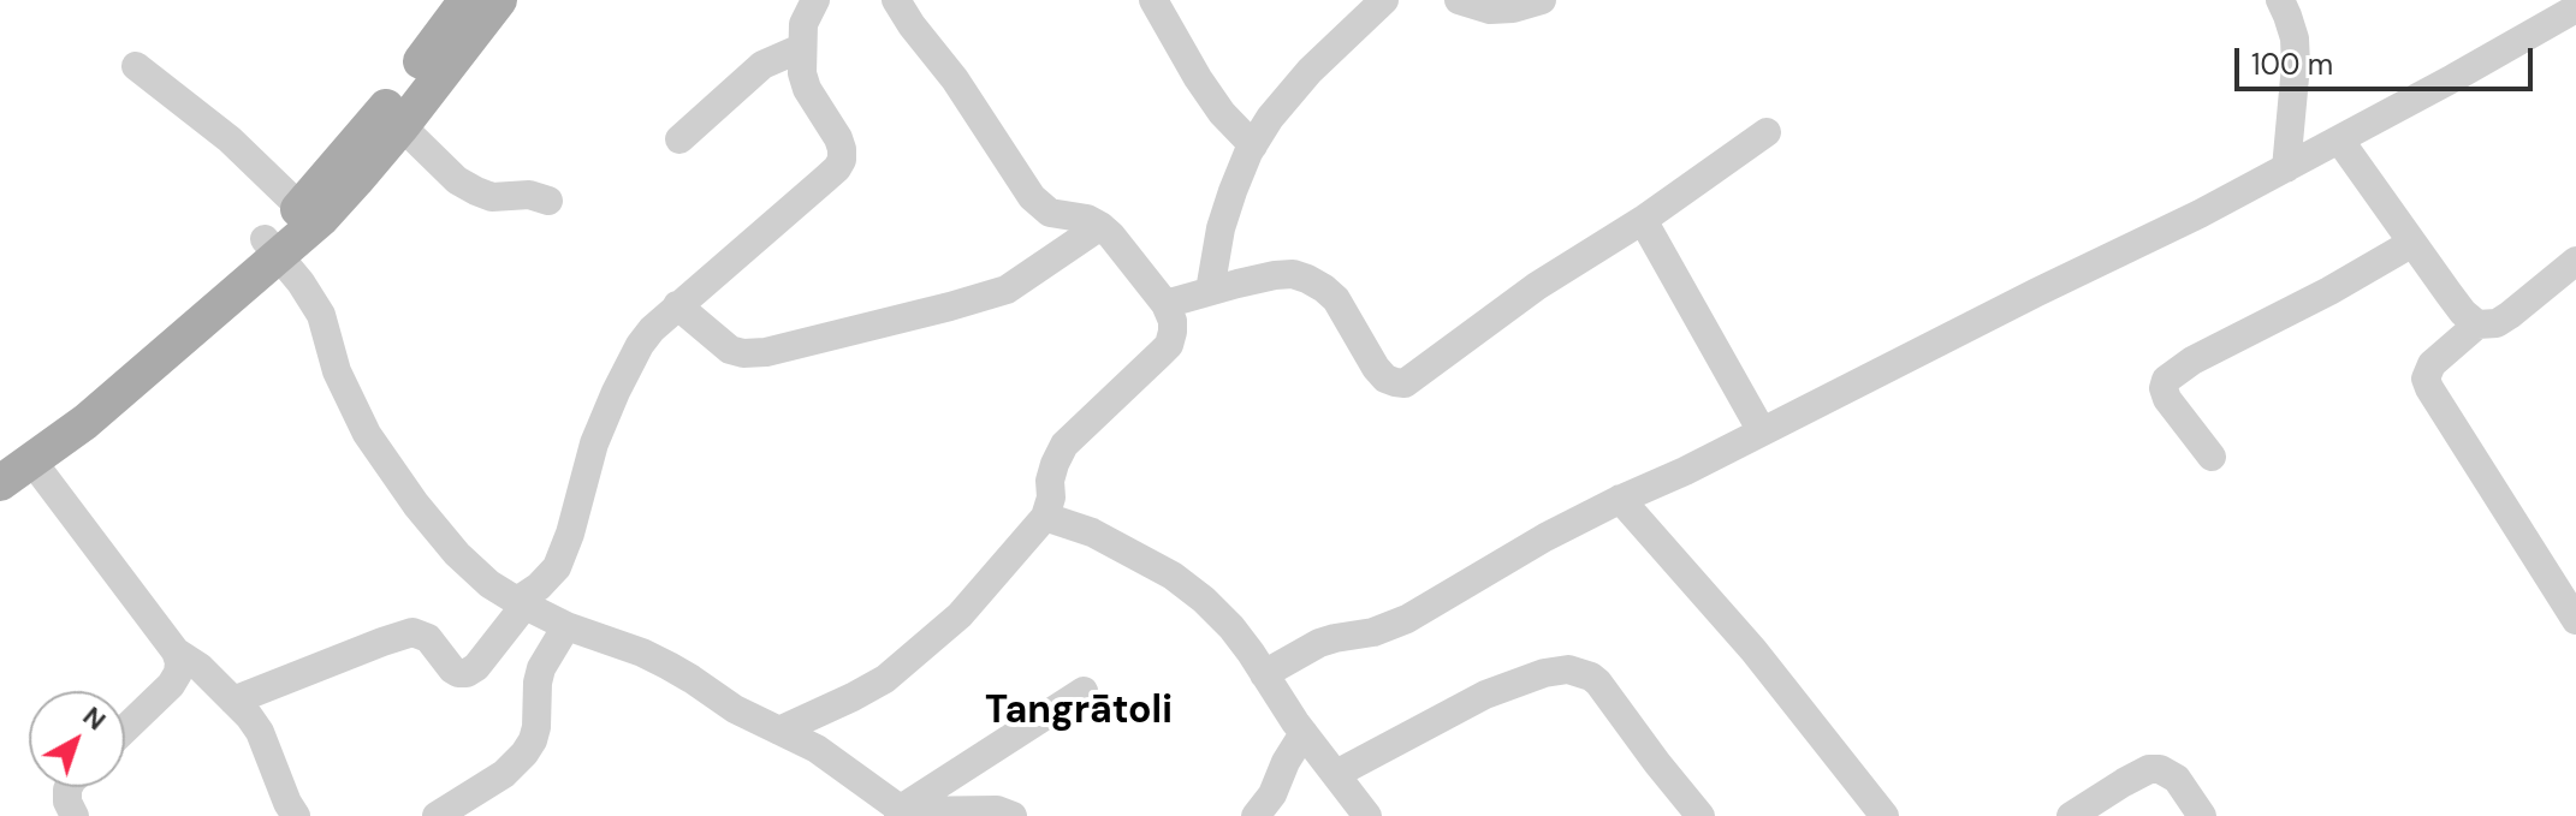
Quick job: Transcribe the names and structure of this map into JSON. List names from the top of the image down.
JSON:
{
  "districts": ["Tangrātoli"],
  "scale_bar": "100 m",
  "north": "top right"
}
